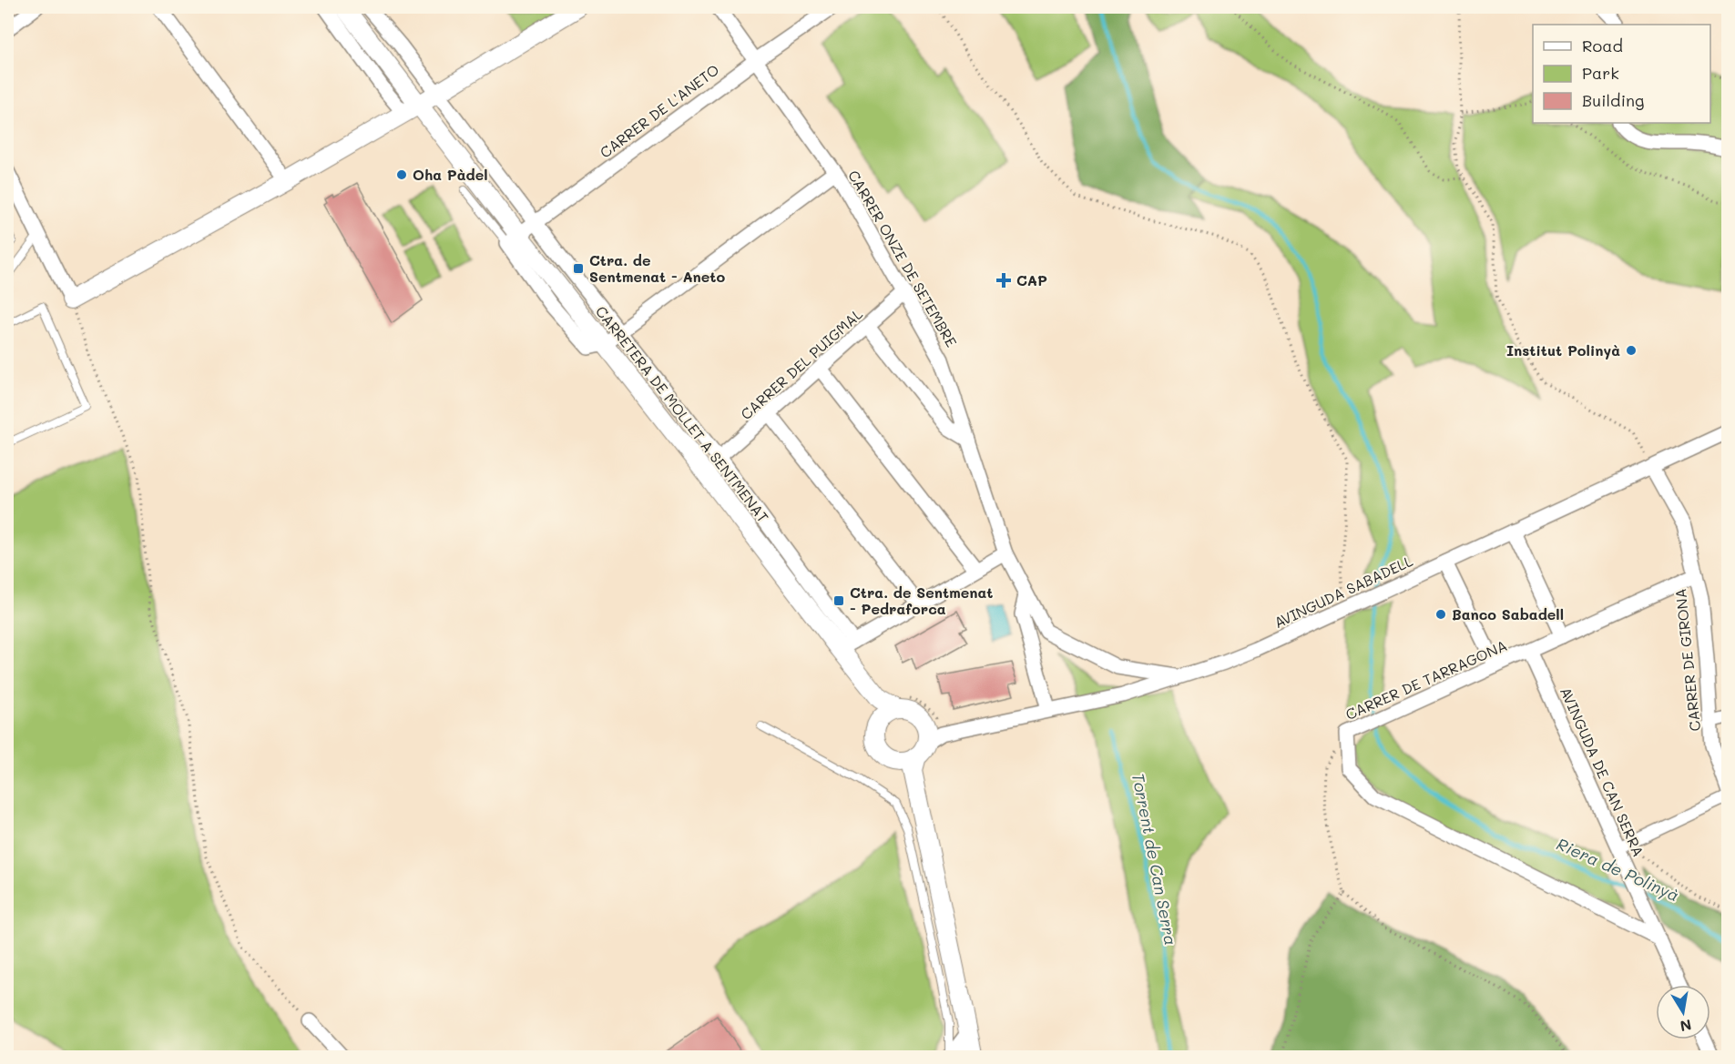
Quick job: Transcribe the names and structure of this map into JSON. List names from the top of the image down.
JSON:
{
  "streets": {
    "street": [
      "CARRER DE L'ANETO",
      "CARRER ONZE DE SETEMBRE",
      "CARRER DEL PUIGMAL",
      "CARRETERA DE MOLLET A SENTMENAT",
      "AVINGUDA SABADELL",
      "CARRER DE GIRONA",
      "CARRER DE TARRAGONA",
      "AVINGUDA DE CAN SERRA"
    ]
  },
  "crossings": [
    ["CARRER DE L'ANETO", "CARRER ONZE DE SETEMBRE"],
    ["CARRER DE L'ANETO", "CARRETERA DE MOLLET A SENTMENAT"],
    ["CARRER ONZE DE SETEMBRE", "CARRER DEL PUIGMAL"],
    ["CARRER ONZE DE SETEMBRE", "AVINGUDA SABADELL"],
    ["CARRER DEL PUIGMAL", "CARRETERA DE MOLLET A SENTMENAT"],
    ["AVINGUDA SABADELL", "CARRER DE GIRONA"],
    ["CARRER DE GIRONA", "CARRER DE TARRAGONA"],
    ["CARRER DE TARRAGONA", "AVINGUDA DE CAN SERRA"]
  ],
  "water": ["Torrent de Can Serra", "Riera de Polinyà"],
  "places": {
    "other": ["Oha Pàdel", "Institut Polinyà", "Banco Sabadell"],
    "transit": ["Ctra. de Sentmenat - Aneto", "Ctra. de Sentmenat - Pedraforca"],
    "health": ["CAP"]
  },
  "legend": ["Road", "Park", "Building"],
  "north": "bottom"
}
